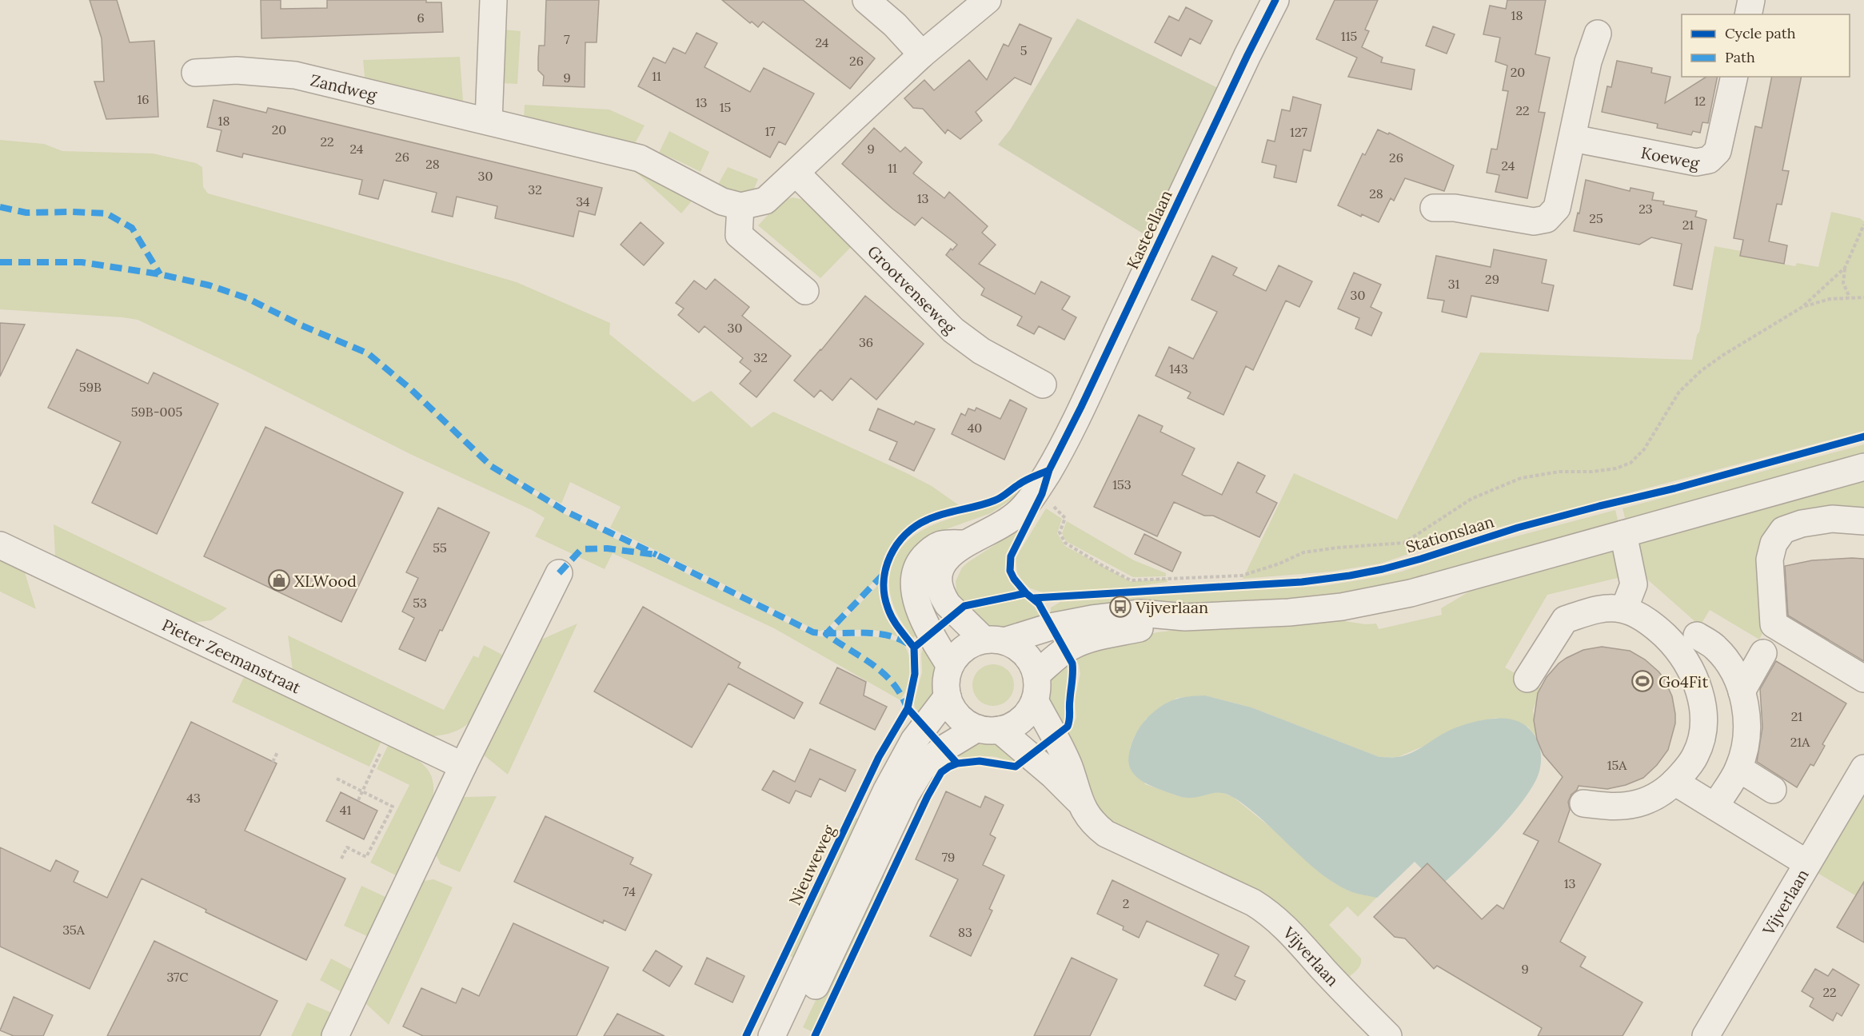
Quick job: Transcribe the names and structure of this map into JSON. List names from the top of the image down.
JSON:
{
  "streets": {
    "street": [
      "Zandweg",
      "Koeweg",
      "Kasteellaan",
      "Grootvenseweg",
      "Pieter Zeemanstraat",
      "Vijverlaan"
    ],
    "cycle path": ["Stationslaan", "Nieuweweg"]
  },
  "crossings": [
    ["Kasteellaan", "Vijverlaan"]
  ],
  "places": {
    "shop": ["XLWood"],
    "bus stop": ["Vijverlaan"],
    "sports": ["Go4Fit"]
  },
  "house_numbers": [
    "18",
    "6",
    "115",
    "7",
    "24",
    "5",
    "26",
    "20",
    "11",
    "9",
    "16",
    "12",
    "13",
    "15",
    "22",
    "18",
    "20",
    "17",
    "127",
    "22",
    "24",
    "9",
    "26",
    "26",
    "28",
    "24",
    "11",
    "30",
    "32",
    "28",
    "13",
    "34",
    "23",
    "25",
    "21",
    "29",
    "31",
    "30",
    "30",
    "36",
    "32",
    "143",
    "59B",
    "59B-005",
    "40",
    "153",
    "55",
    "53",
    "21",
    "21A",
    "15A",
    "43",
    "41",
    "79",
    "13",
    "74",
    "2",
    "35A",
    "83",
    "9",
    "37C",
    "22"
  ],
  "legend": ["Cycle path", "Path"]
}
